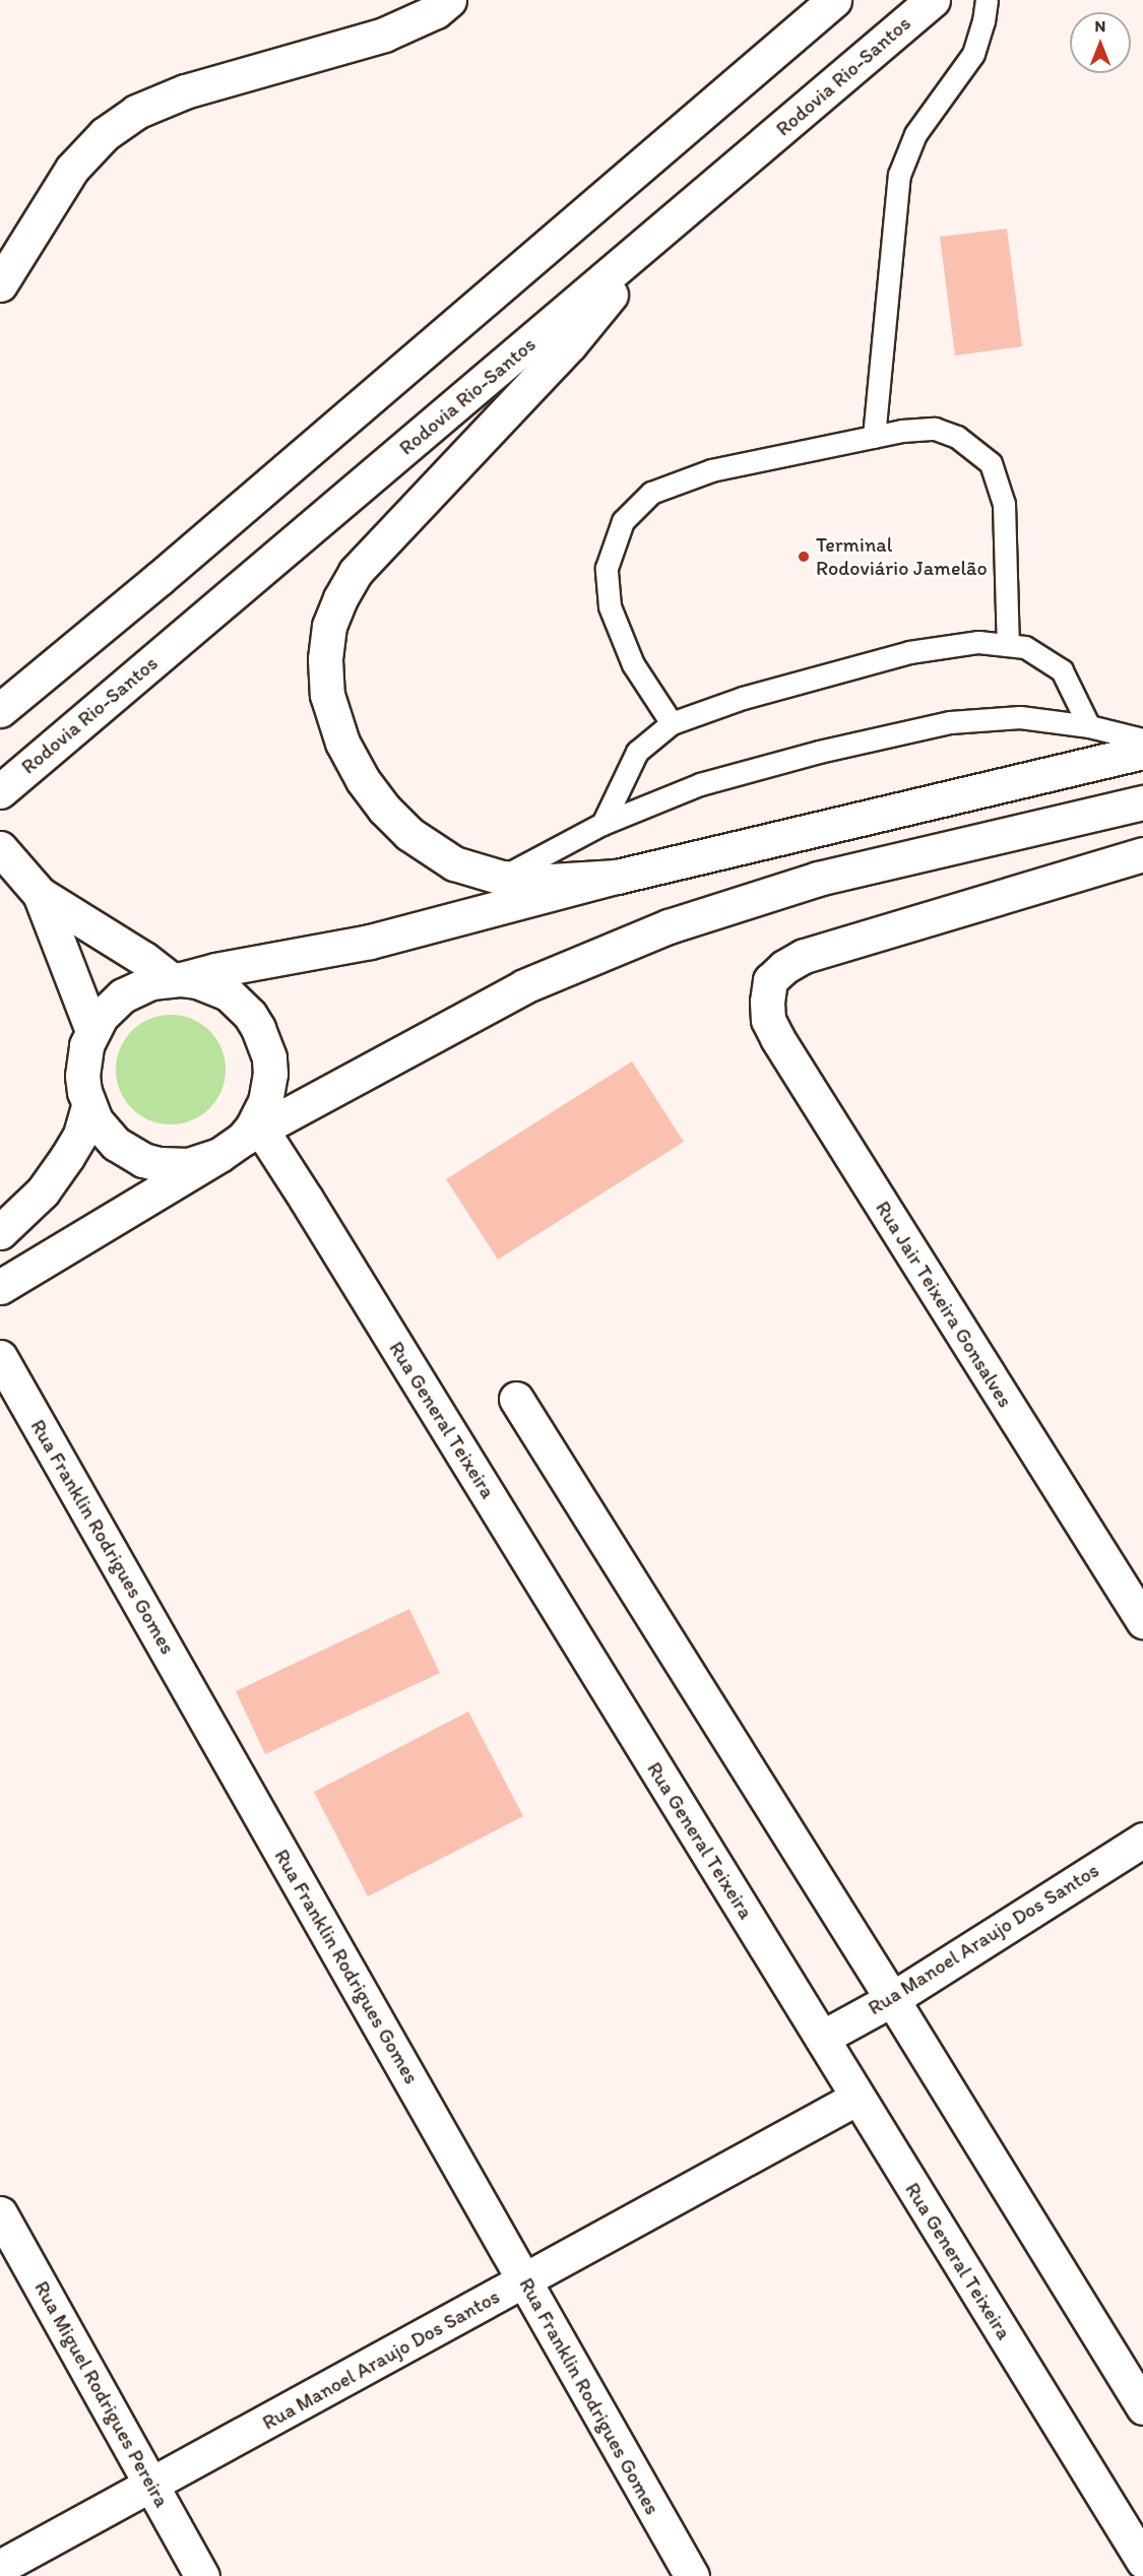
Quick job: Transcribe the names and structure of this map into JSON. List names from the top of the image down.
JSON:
{
  "streets": {
    "main road": [
      "Rodovia Rio-Santos",
      "Rua Jair Teixeira Gonsalves",
      "Rua General Teixeira",
      "Rua Franklin Rodrigues Gomes",
      "Rua Manoel Araujo Dos Santos",
      "Rua Miguel Rodrigues Pereira"
    ]
  },
  "crossings": [
    ["Rua General Teixeira", "Rua Manoel Araujo Dos Santos"],
    ["Rua Franklin Rodrigues Gomes", "Rua Manoel Araujo Dos Santos"],
    ["Rua Manoel Araujo Dos Santos", "Rua Miguel Rodrigues Pereira"]
  ],
  "places": ["Terminal Rodoviário Jamelão"],
  "north": "top"
}
